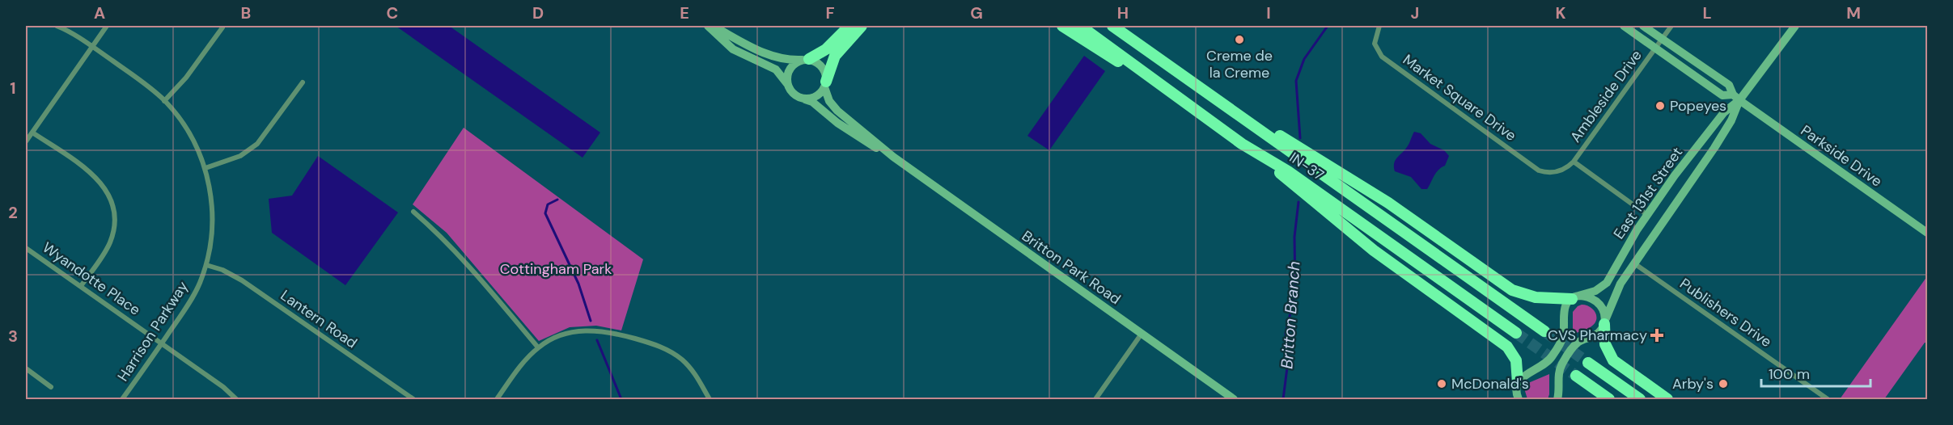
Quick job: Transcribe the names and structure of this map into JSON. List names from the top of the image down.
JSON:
{
  "streets": {
    "highway": ["IN-37"],
    "street": [
      "Ambleside Drive",
      "Market Square Drive",
      "Parkside Drive",
      "East 131st Street",
      "Britton Park Road",
      "Wyandotte Place",
      "Publishers Drive",
      "Lantern Road",
      "Harrison Parkway"
    ]
  },
  "crossings": [
    ["Ambleside Drive", "Market Square Drive"],
    ["Ambleside Drive", "Parkside Drive"],
    ["Parkside Drive", "East 131st Street"],
    ["East 131st Street", "Publishers Drive"],
    ["Wyandotte Place", "Harrison Parkway"],
    ["Lantern Road", "Harrison Parkway"]
  ],
  "water": ["Britton Branch"],
  "parks": ["Cottingham Park"],
  "places": {
    "other": [
      "Creme de la Creme",
      "Popeyes",
      "McDonald's",
      "Arby's"
    ],
    "health": ["CVS Pharmacy"]
  },
  "scale_bar": "100 m",
  "grid": {
    "columns": [
      "A",
      "B",
      "C",
      "D",
      "E",
      "F",
      "G",
      "H",
      "I",
      "J",
      "K",
      "L",
      "M"
    ],
    "rows": ["1", "2", "3"]
  }
}
